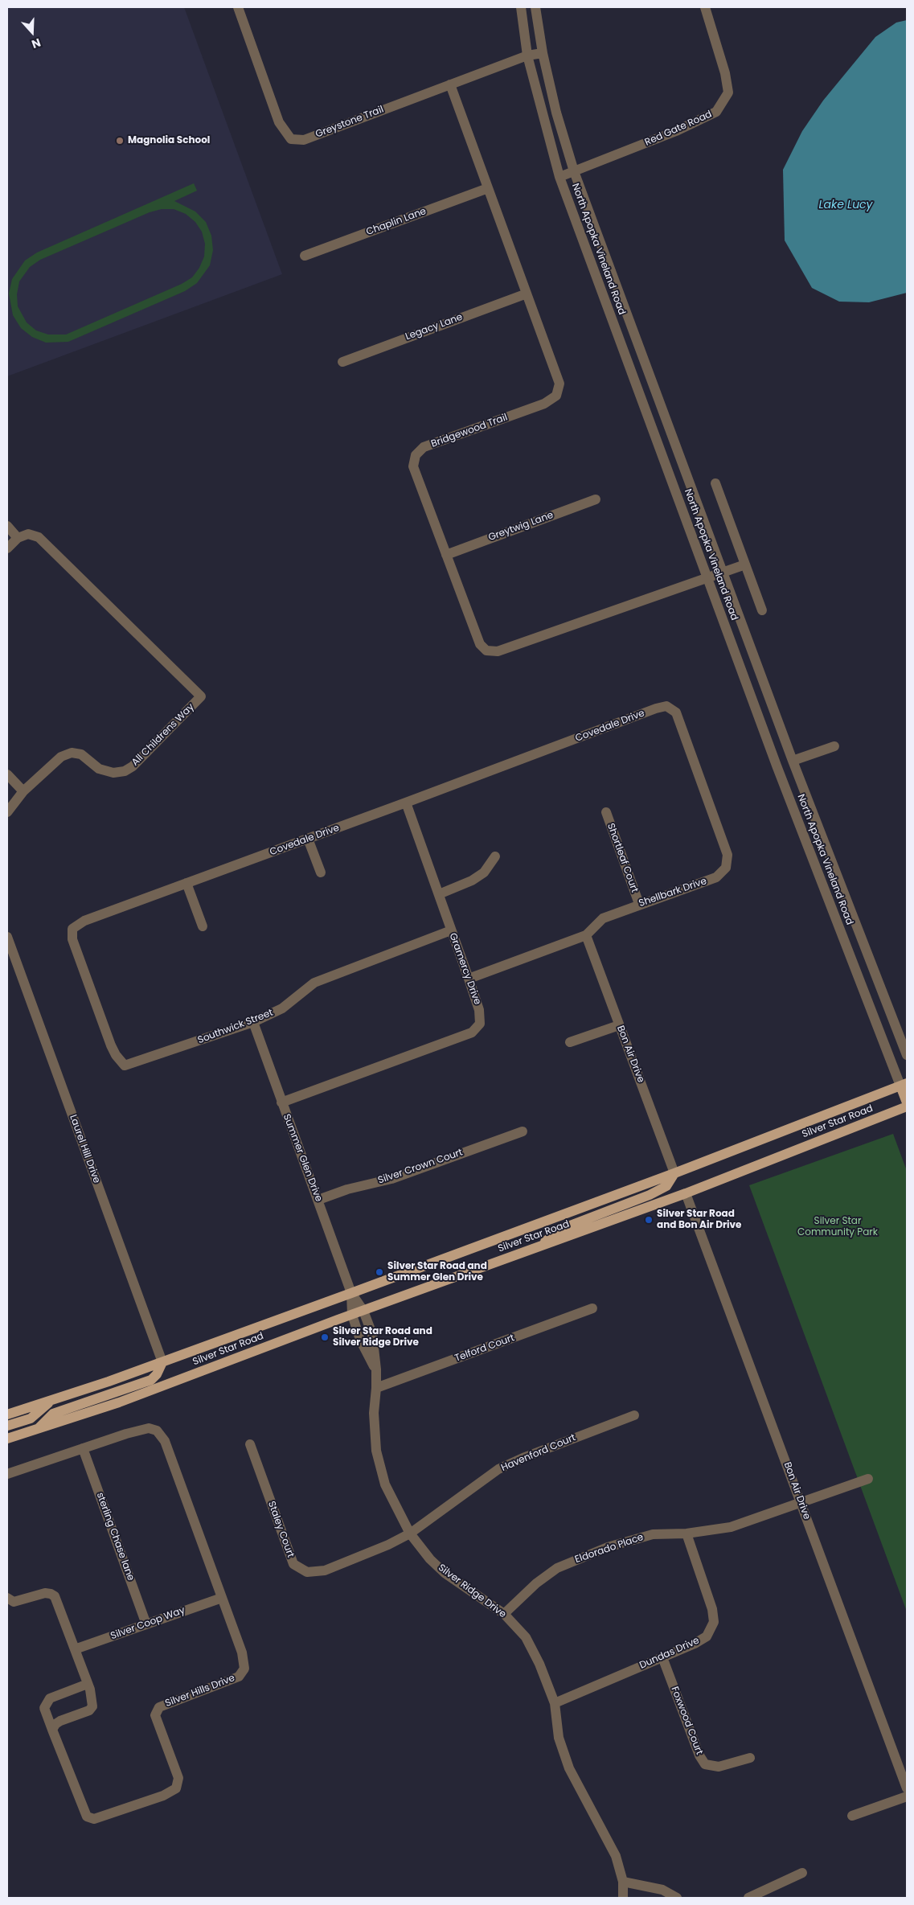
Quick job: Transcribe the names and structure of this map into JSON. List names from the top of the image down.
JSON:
{
  "streets": {
    "main road": ["North Apopka Vineland Road", "Silver Star Road"],
    "street": [
      "Greystone Trail",
      "Red Gate Road",
      "Chaplin Lane",
      "Legacy Lane",
      "Bridgewood Trail",
      "Greytwig Lane",
      "Covedale Drive",
      "All Childrens Way",
      "Shortleaf Court",
      "Shellbark Drive",
      "Gramercy Drive",
      "Southwick Street",
      "Bon Air Drive",
      "Laurel Hill Drive",
      "Summer Glen Drive",
      "Silver Crown Court",
      "Telford Court",
      "Havenford Court",
      "Staley Court",
      "sterling Chase lane",
      "Eldorado Place",
      "Silver Ridge Drive",
      "Silver Coop Way",
      "Dundas Drive",
      "Silver Hills Drive",
      "Foxwood Court"
    ]
  },
  "crossings": [
    ["Greystone Trail", "North Apopka Vineland Road"],
    ["Greystone Trail", "Bridgewood Trail"],
    ["Red Gate Road", "North Apopka Vineland Road"],
    ["Chaplin Lane", "Bridgewood Trail"],
    ["North Apopka Vineland Road", "Bridgewood Trail"],
    ["North Apopka Vineland Road", "Silver Star Road"],
    ["Legacy Lane", "Bridgewood Trail"],
    ["Bridgewood Trail", "Greytwig Lane"],
    ["Covedale Drive", "Shellbark Drive"],
    ["Covedale Drive", "Gramercy Drive"],
    ["Covedale Drive", "Southwick Street"],
    ["Shortleaf Court", "Shellbark Drive"],
    ["Shellbark Drive", "Gramercy Drive"],
    ["Shellbark Drive", "Bon Air Drive"],
    ["Gramercy Drive", "Southwick Street"],
    ["Gramercy Drive", "Summer Glen Drive"],
    ["Southwick Street", "Summer Glen Drive"],
    ["Bon Air Drive", "Silver Star Road"],
    ["Bon Air Drive", "Eldorado Place"],
    ["Silver Star Road", "Laurel Hill Drive"],
    ["Silver Star Road", "Summer Glen Drive"],
    ["Silver Star Road", "Silver Ridge Drive"],
    ["Summer Glen Drive", "Silver Crown Court"],
    ["Summer Glen Drive", "Silver Ridge Drive"],
    ["Telford Court", "Silver Ridge Drive"],
    ["Havenford Court", "Staley Court"],
    ["Havenford Court", "Silver Ridge Drive"],
    ["Staley Court", "Silver Ridge Drive"],
    ["sterling Chase lane", "Silver Coop Way"],
    ["sterling Chase lane", "Silver Hills Drive"],
    ["Eldorado Place", "Silver Ridge Drive"],
    ["Eldorado Place", "Dundas Drive"],
    ["Silver Ridge Drive", "Dundas Drive"],
    ["Silver Coop Way", "Silver Hills Drive"],
    ["Dundas Drive", "Foxwood Court"]
  ],
  "water": ["Lake Lucy"],
  "parks": ["Silver Star Community Park"],
  "places": [
    "Magnolia School",
    "Silver Star Road and Bon Air Drive",
    "Silver Star Road and Summer Glen Drive",
    "Silver Star Road and Silver Ridge Drive"
  ],
  "north": "bottom"
}
